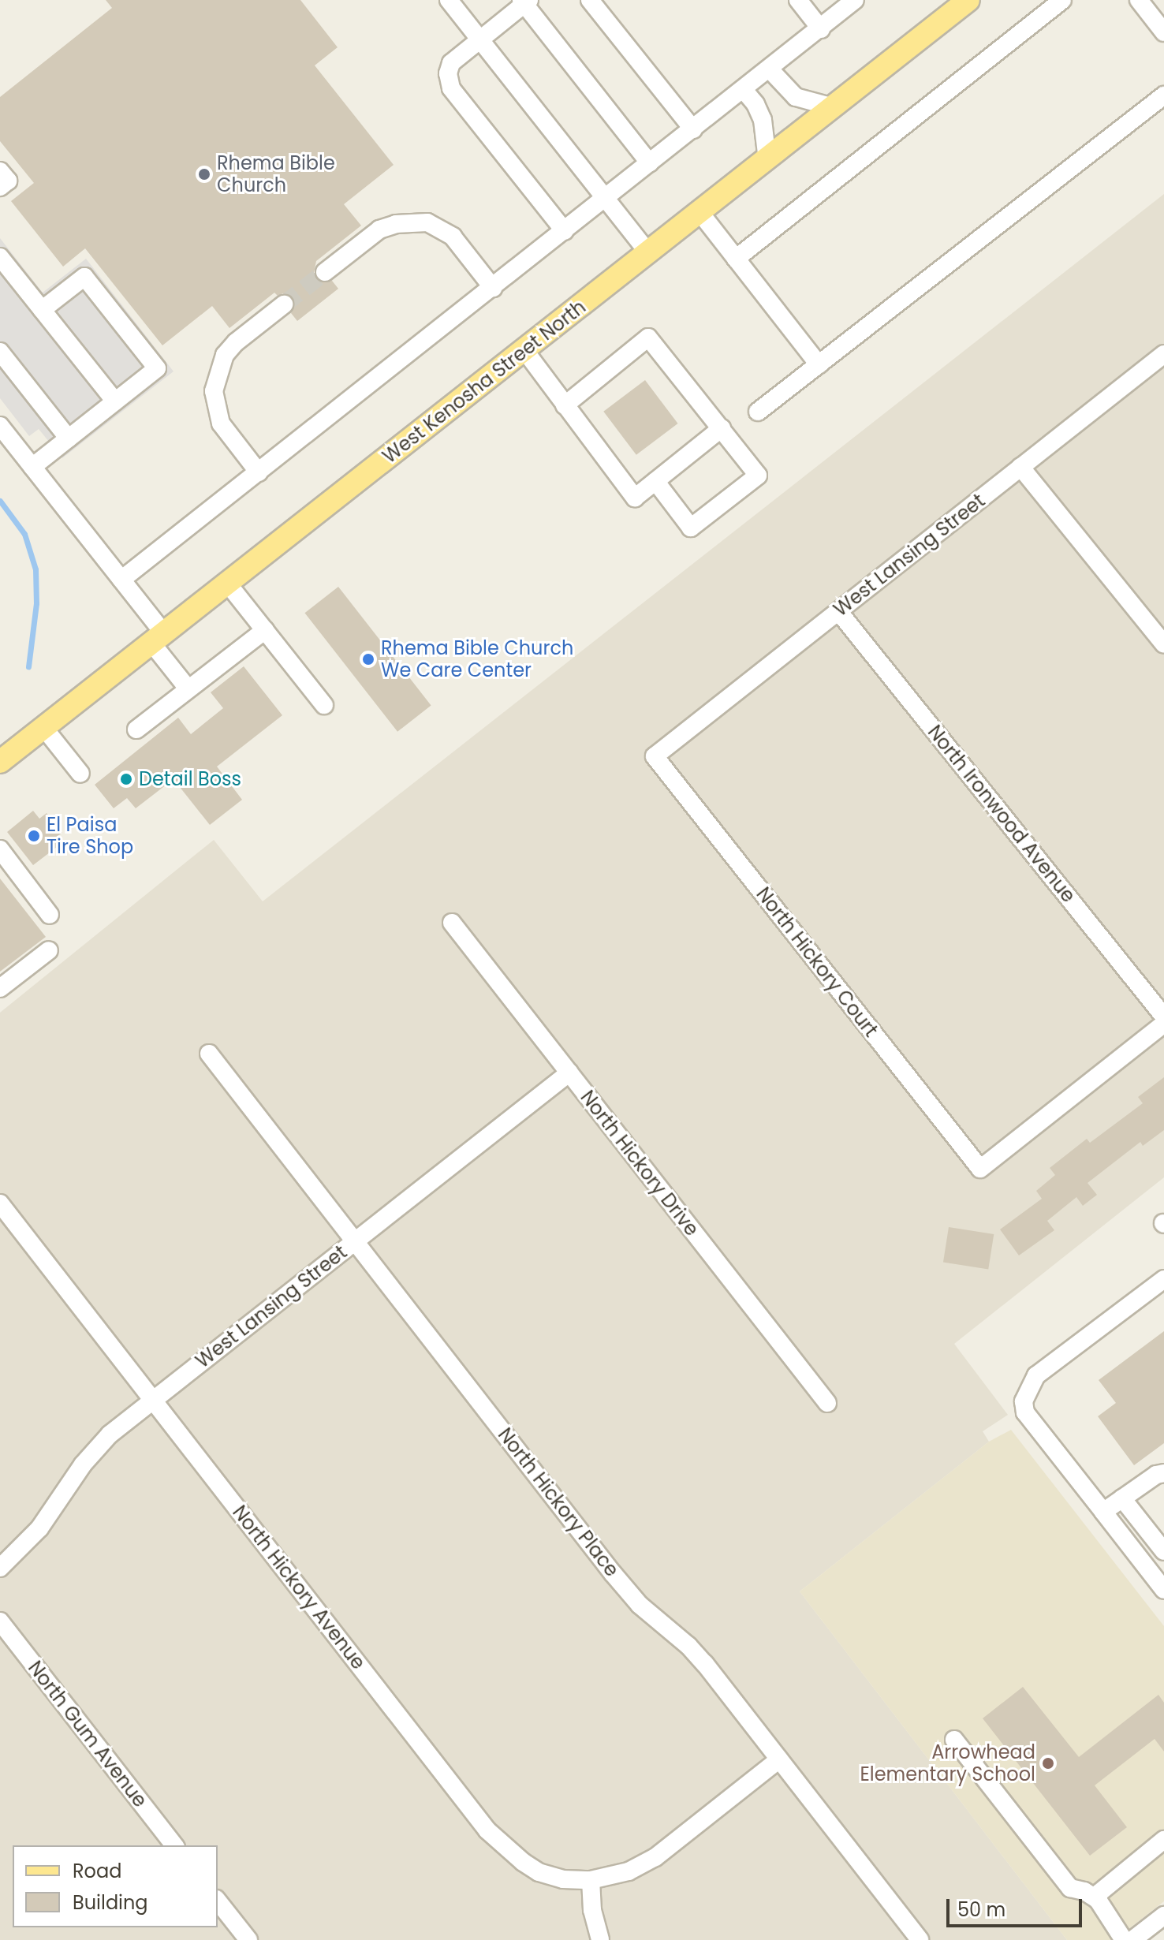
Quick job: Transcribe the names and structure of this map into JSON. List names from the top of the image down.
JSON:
{
  "streets": {
    "main road": ["West Kenosha Street North"],
    "street": [
      "West Lansing Street",
      "North Ironwood Avenue",
      "North Hickory Court",
      "North Hickory Drive",
      "North Hickory Place",
      "North Hickory Avenue",
      "North Gum Avenue"
    ]
  },
  "crossings": [
    ["West Lansing Street", "North Ironwood Avenue"],
    ["West Lansing Street", "North Hickory Court"],
    ["West Lansing Street", "North Hickory Drive"],
    ["West Lansing Street", "North Hickory Place"],
    ["West Lansing Street", "North Hickory Avenue"],
    ["North Hickory Place", "North Hickory Avenue"]
  ],
  "places": [
    "Rhema Bible Church",
    "Rhema Bible Church We Care Center",
    "Detail Boss",
    "El Paisa Tire Shop",
    "Arrowhead Elementary School"
  ],
  "legend": ["Road", "Building"],
  "scale_bar": "50 m"
}
